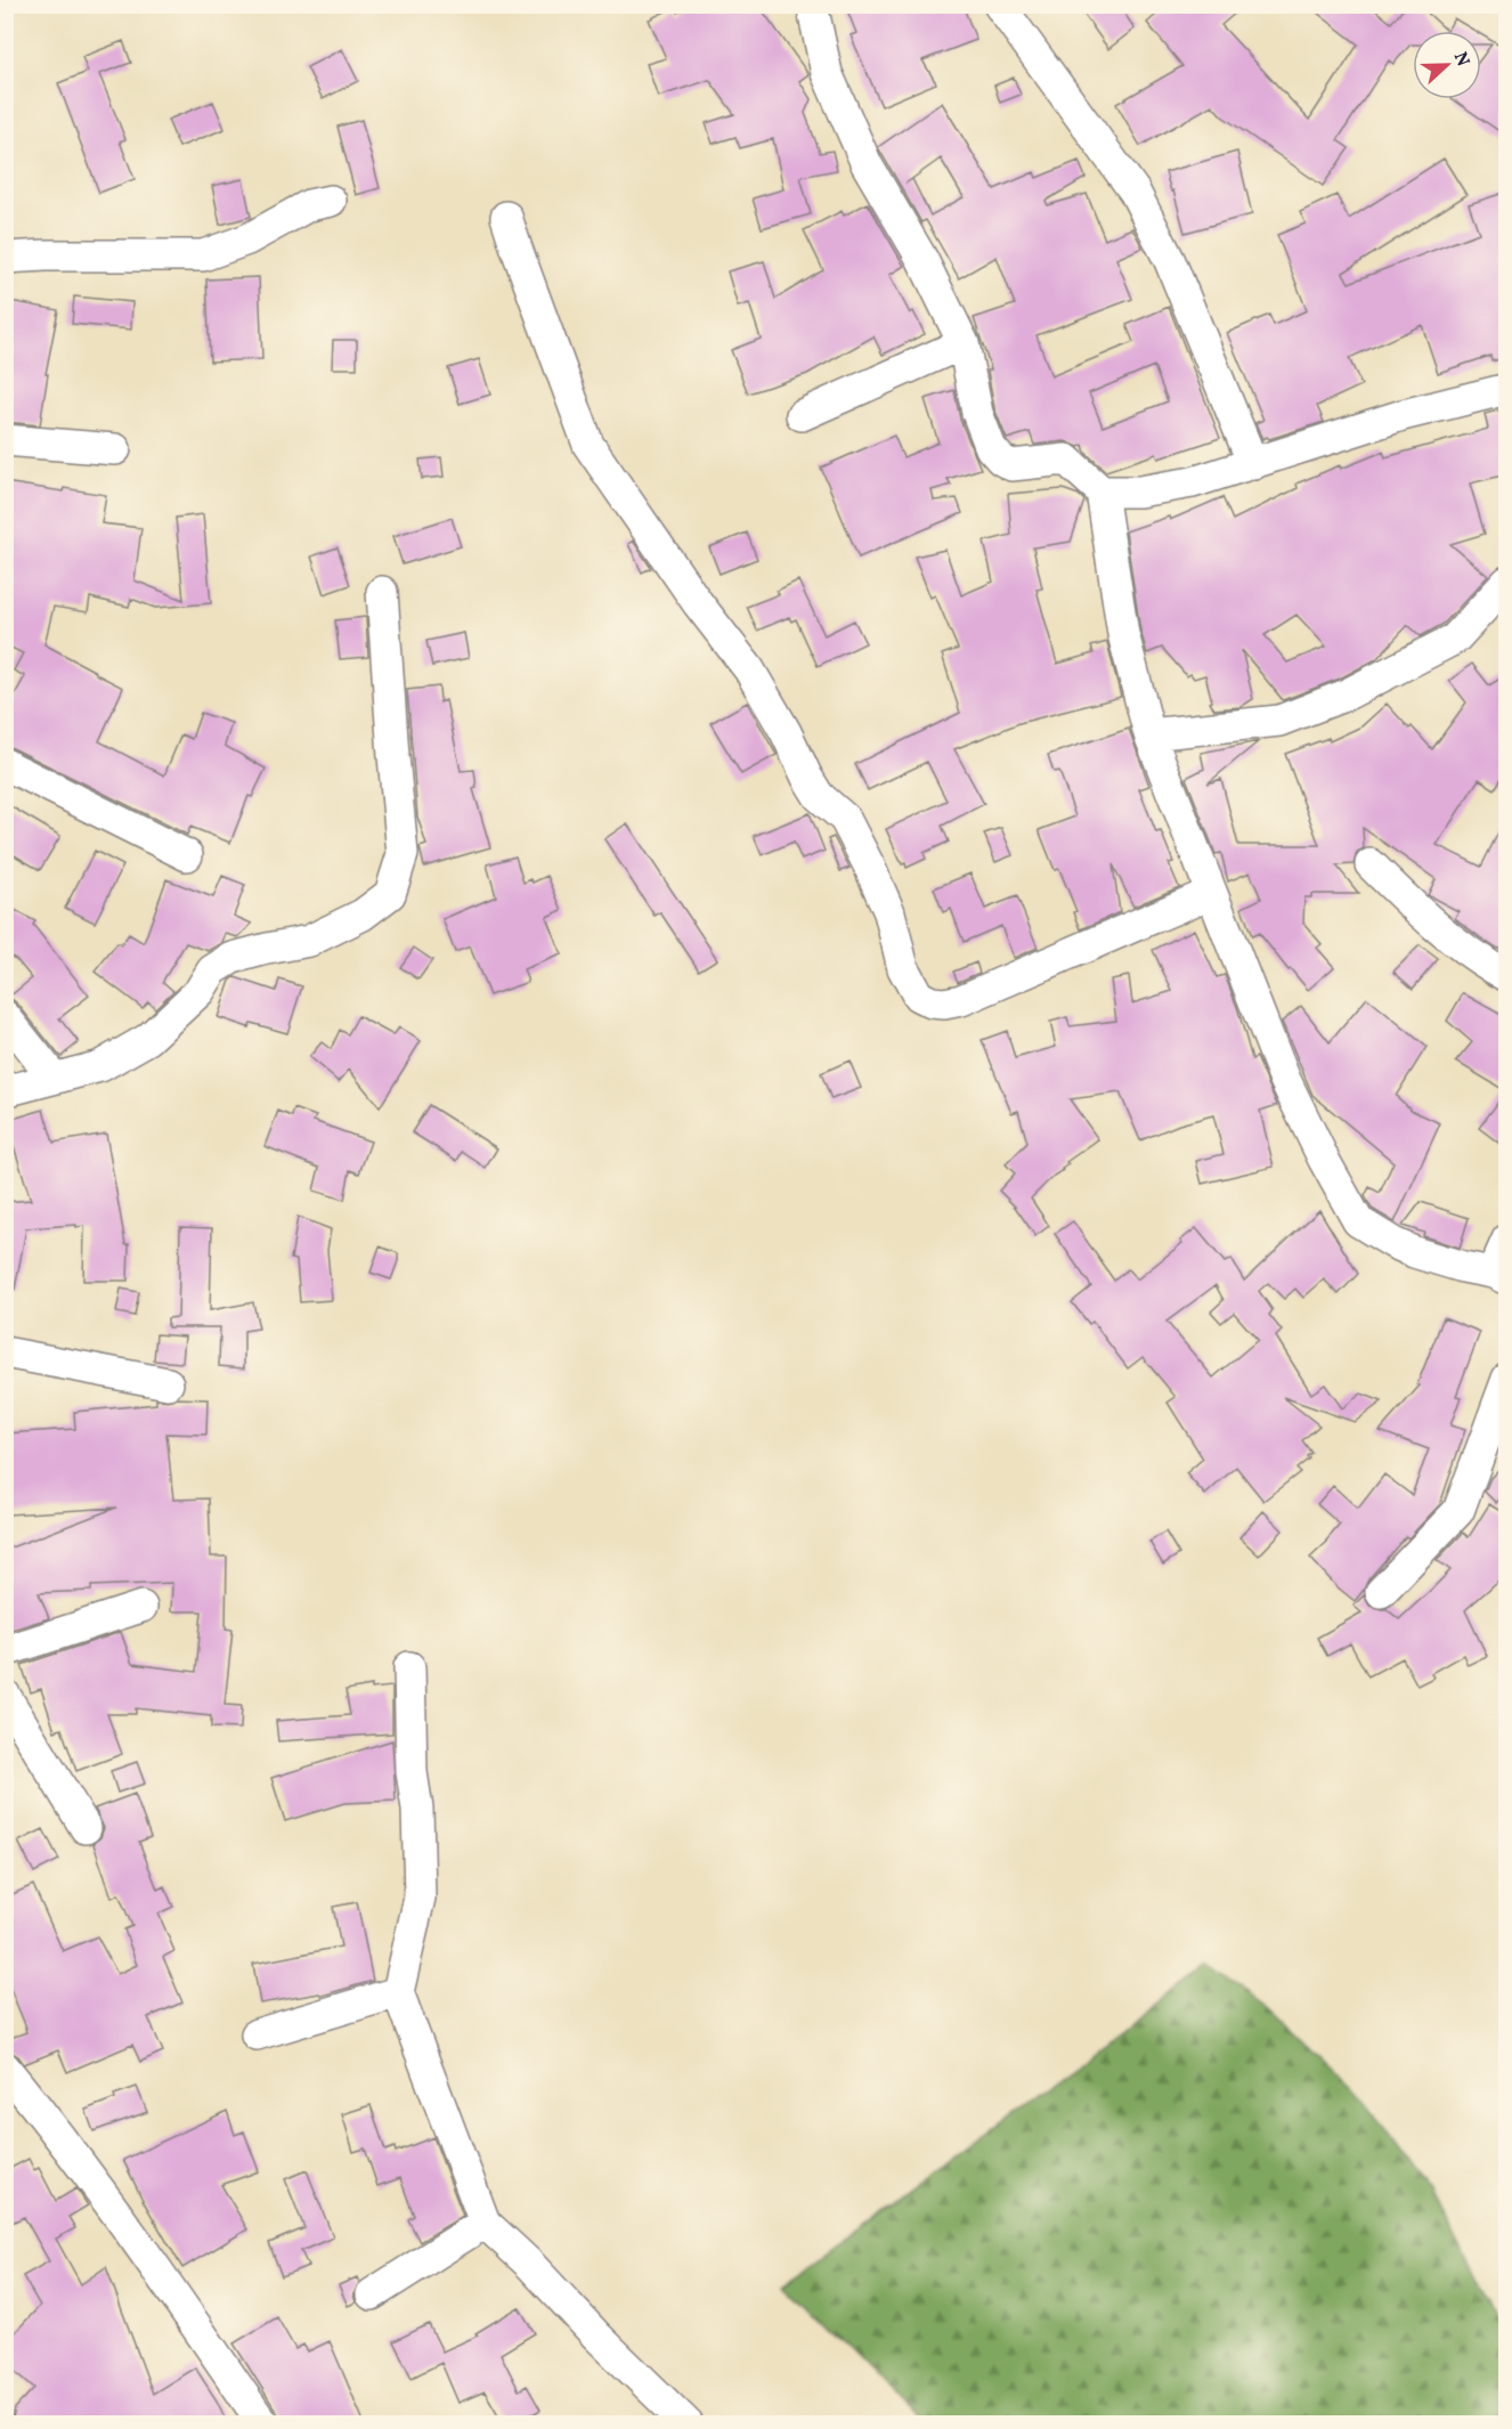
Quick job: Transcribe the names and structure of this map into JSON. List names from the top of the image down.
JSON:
{
  "north": "right"
}
